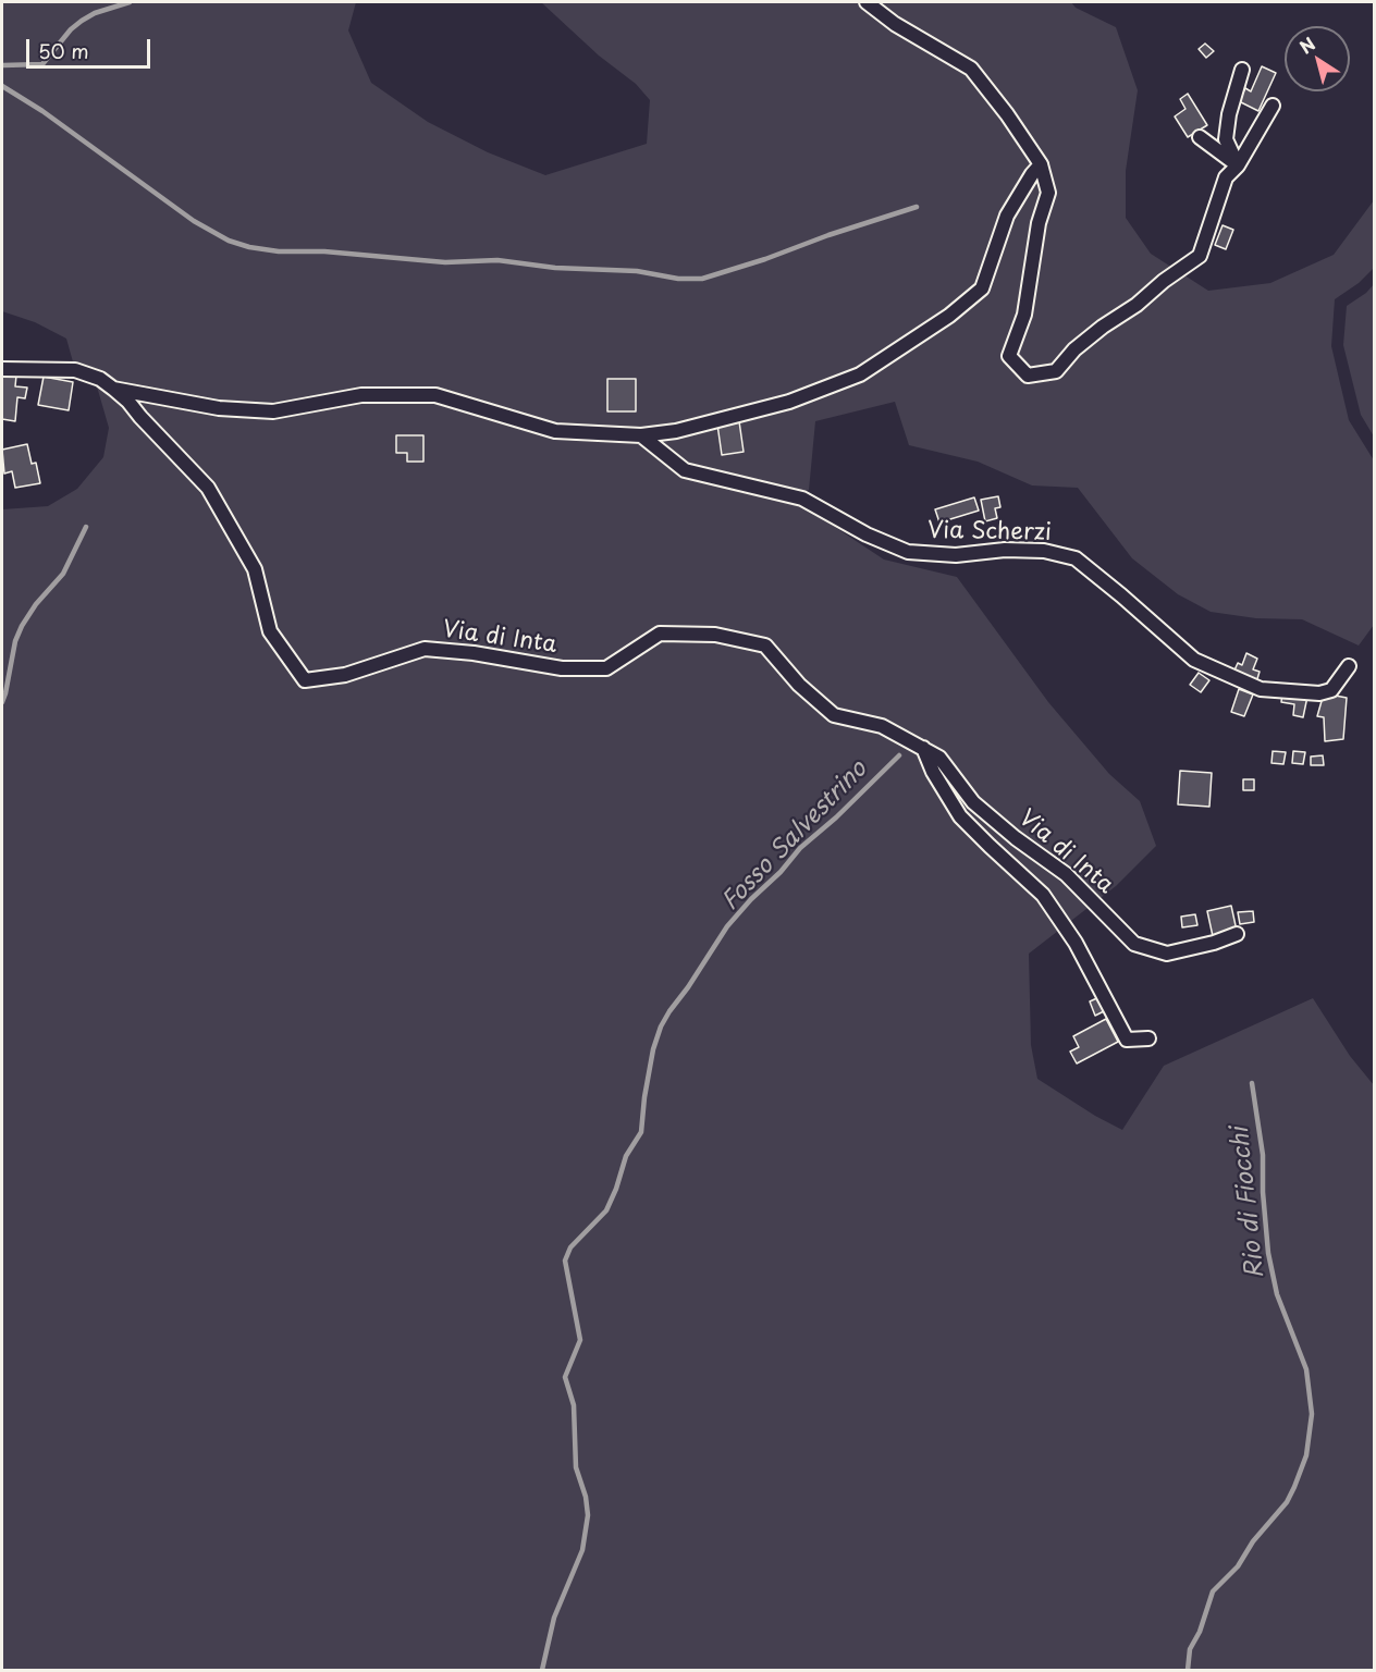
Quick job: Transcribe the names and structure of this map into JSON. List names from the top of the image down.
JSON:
{
  "streets": {
    "street": ["Via Scherzi", "Via di Inta"]
  },
  "water": ["Fosso Salvestrino", "Rio di Fiocchi"],
  "scale_bar": "50 m",
  "north": "top left"
}
